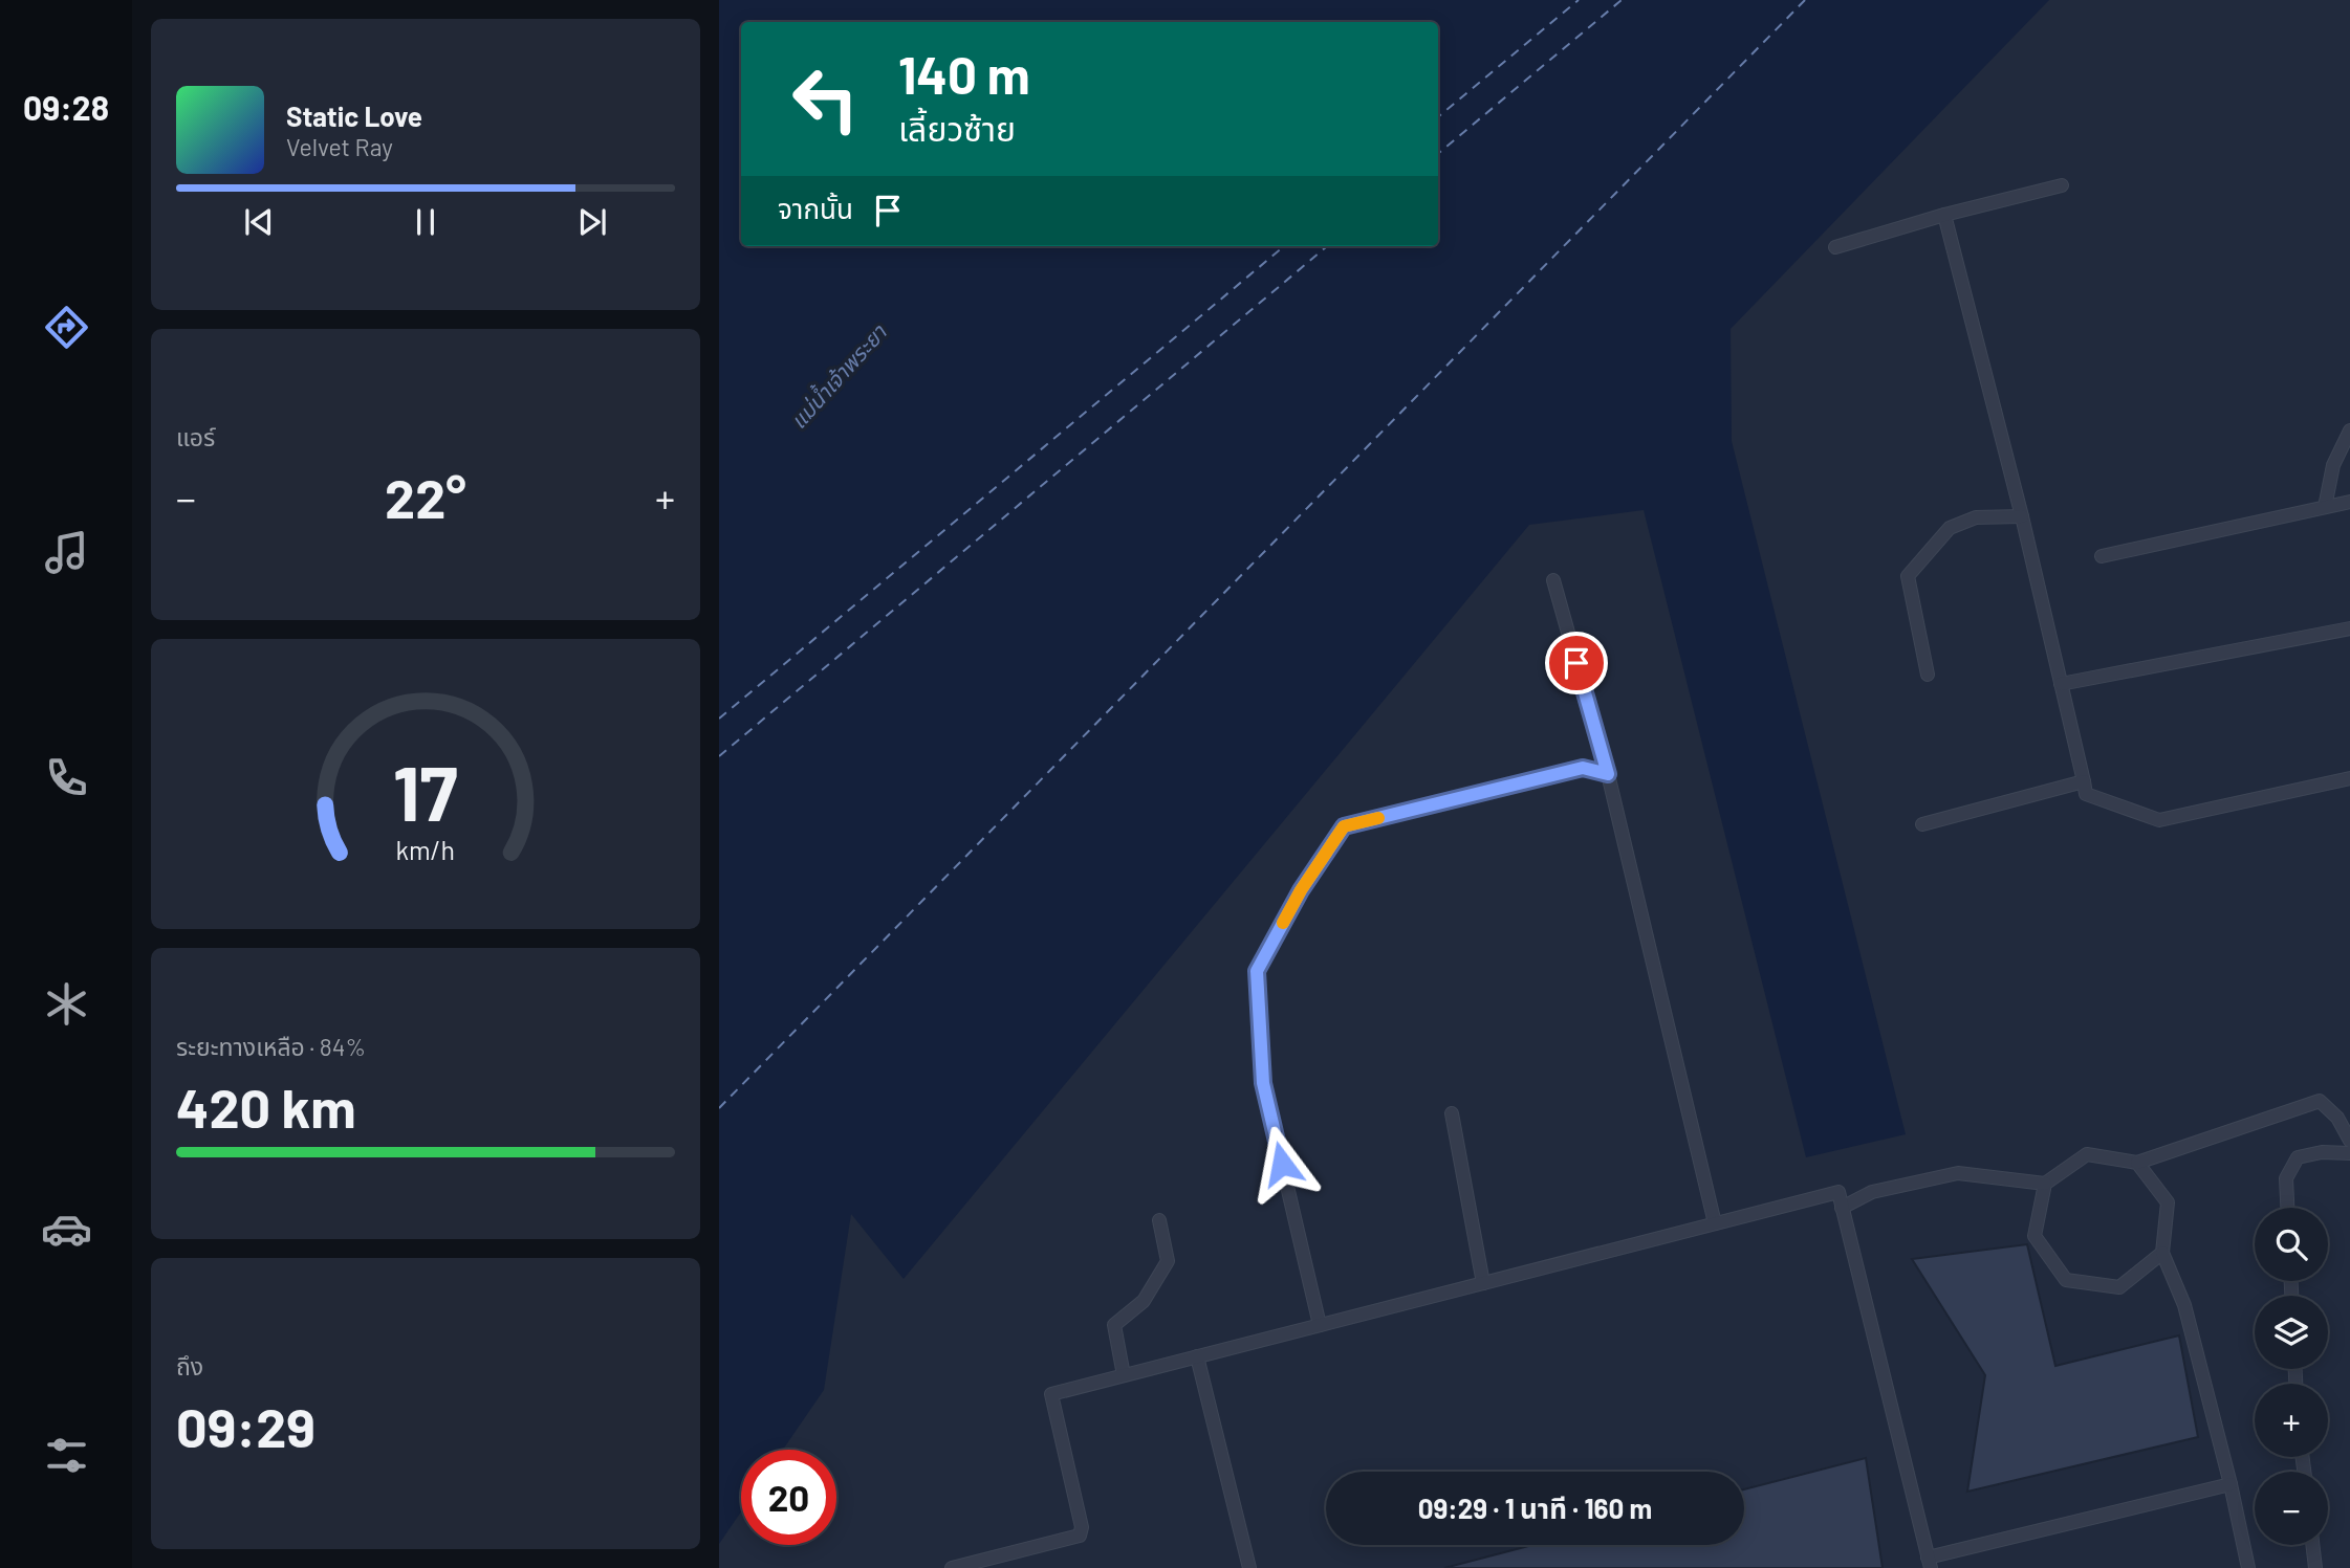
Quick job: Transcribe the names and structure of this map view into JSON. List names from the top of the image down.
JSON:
{
  "water": ["แม่น้ำเจ้าพระยา"],
  "page": {
    "tabs": "09:28",
    "turn": ["140 m", "เลี้ยวซ้าย"],
    "song": ["Static Love", "Velvet Ray"],
    "then": "จากนั้น",
    "tile": [
      "แอร์",
      ["ระยะทางเหลือ · 84%", "420 km"],
      ["ถึง", "09:29"]
    ],
    "heat": ["−", "22°", "+"],
    "map_buttons": ["+", "−"],
    "limit": "20",
    "trip": "09:29 · 1 นาที · 160 m",
    "gauge": ["17", "km/h"]
  }
}
